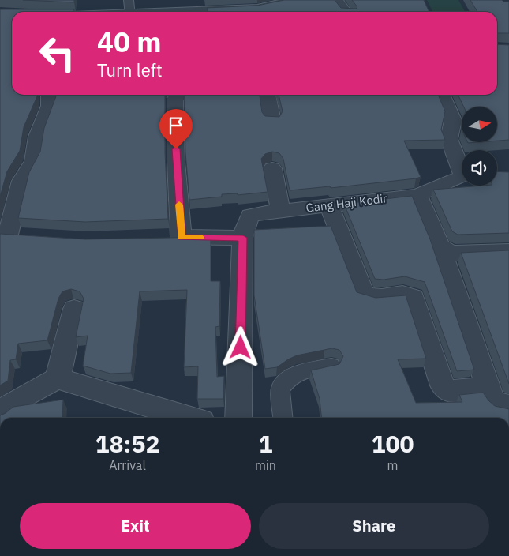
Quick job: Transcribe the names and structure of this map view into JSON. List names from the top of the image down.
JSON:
{
  "streets": {
    "street": ["Gang Haji Kodir"]
  },
  "north": "right",
  "page": {
    "turn": ["40 m", "Turn left"],
    "eta": [
      "18:52",
      "Arrival",
      "1",
      "min",
      "100",
      "m"
    ],
    "buttons": ["Exit", "Share"]
  }
}
